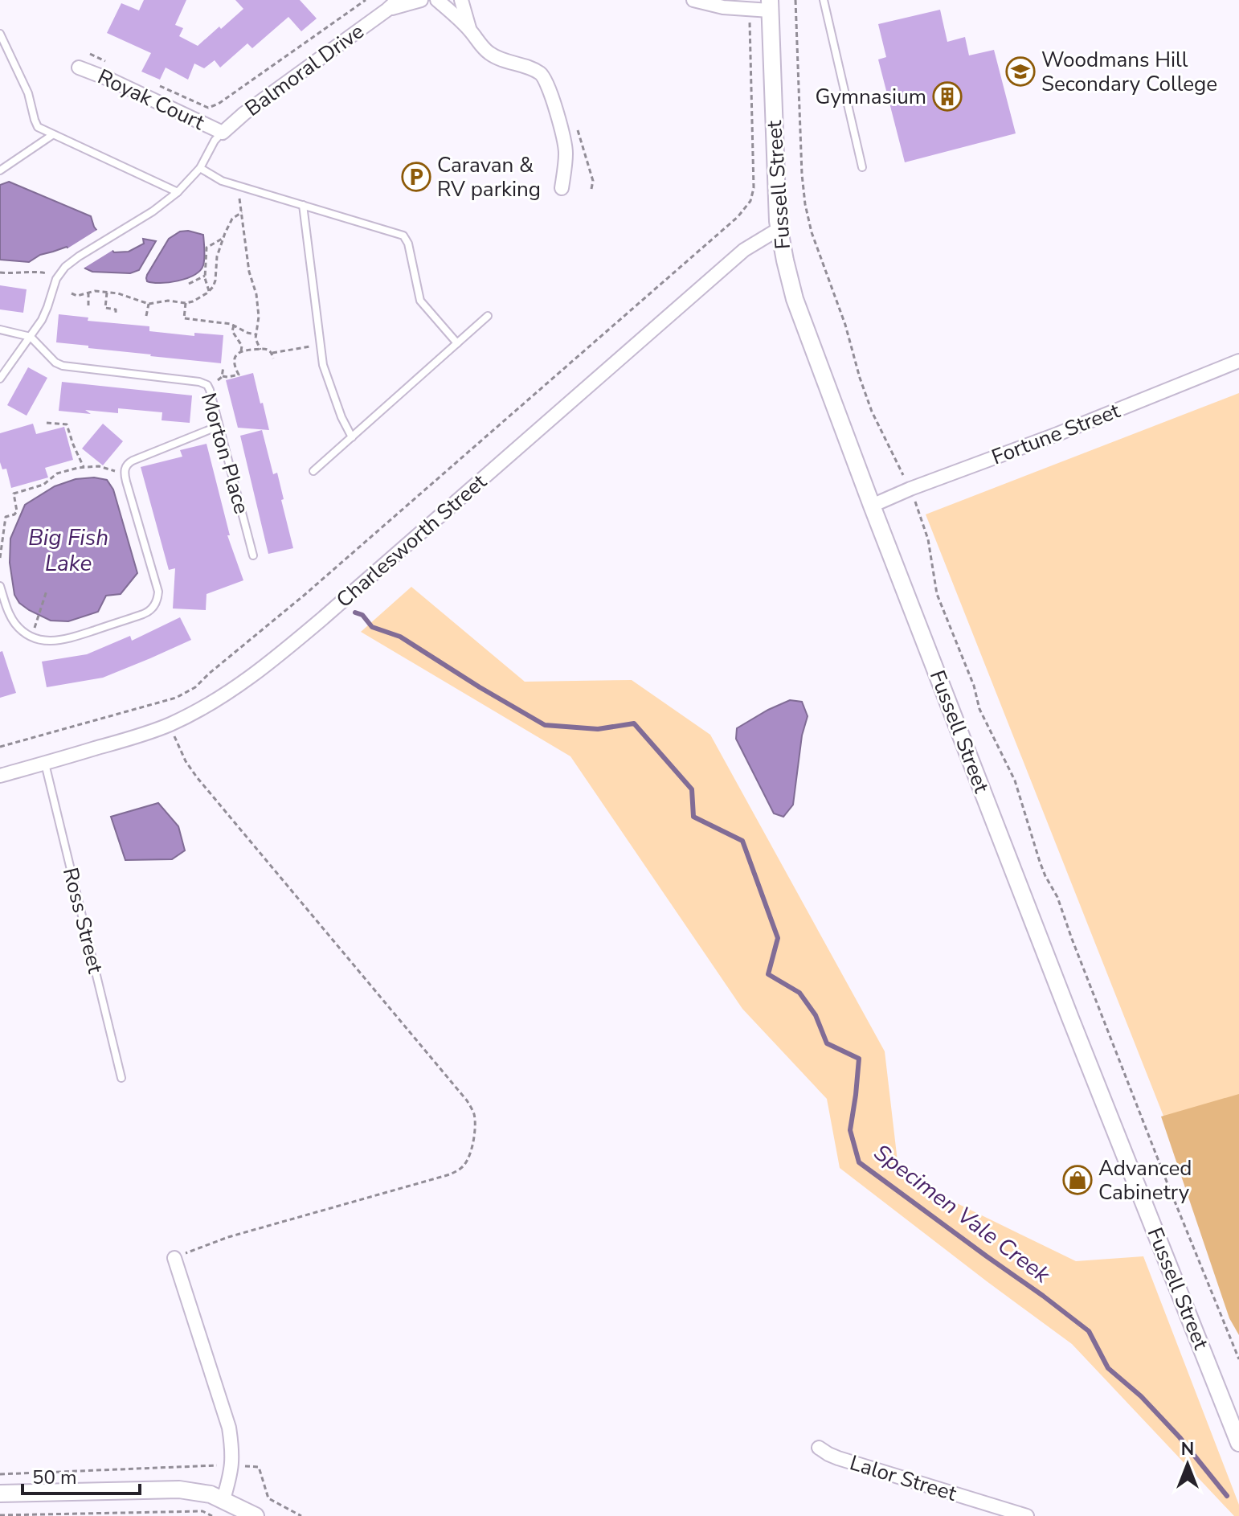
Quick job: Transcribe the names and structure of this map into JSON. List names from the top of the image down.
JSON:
{
  "streets": {
    "street": [
      "Balmoral Drive",
      "Royak Court",
      "Fussell Street",
      "Fortune Street",
      "Charlesworth Street",
      "Lalor Street"
    ],
    "lane": ["Morton Place", "Ross Street"]
  },
  "crossings": [
    ["Balmoral Drive", "Royak Court"],
    ["Fussell Street", "Fortune Street"],
    ["Fussell Street", "Charlesworth Street"],
    ["Charlesworth Street", "Ross Street"]
  ],
  "water": ["Big Fish Lake", "Specimen Vale Creek"],
  "places": {
    "school or university": ["Woodmans Hill Secondary College"],
    "building": ["Gymnasium"],
    "parking": ["Caravan & RV parking"],
    "shop": ["Advanced Cabinetry"]
  },
  "scale_bar": "50 m",
  "north": "top"
}
